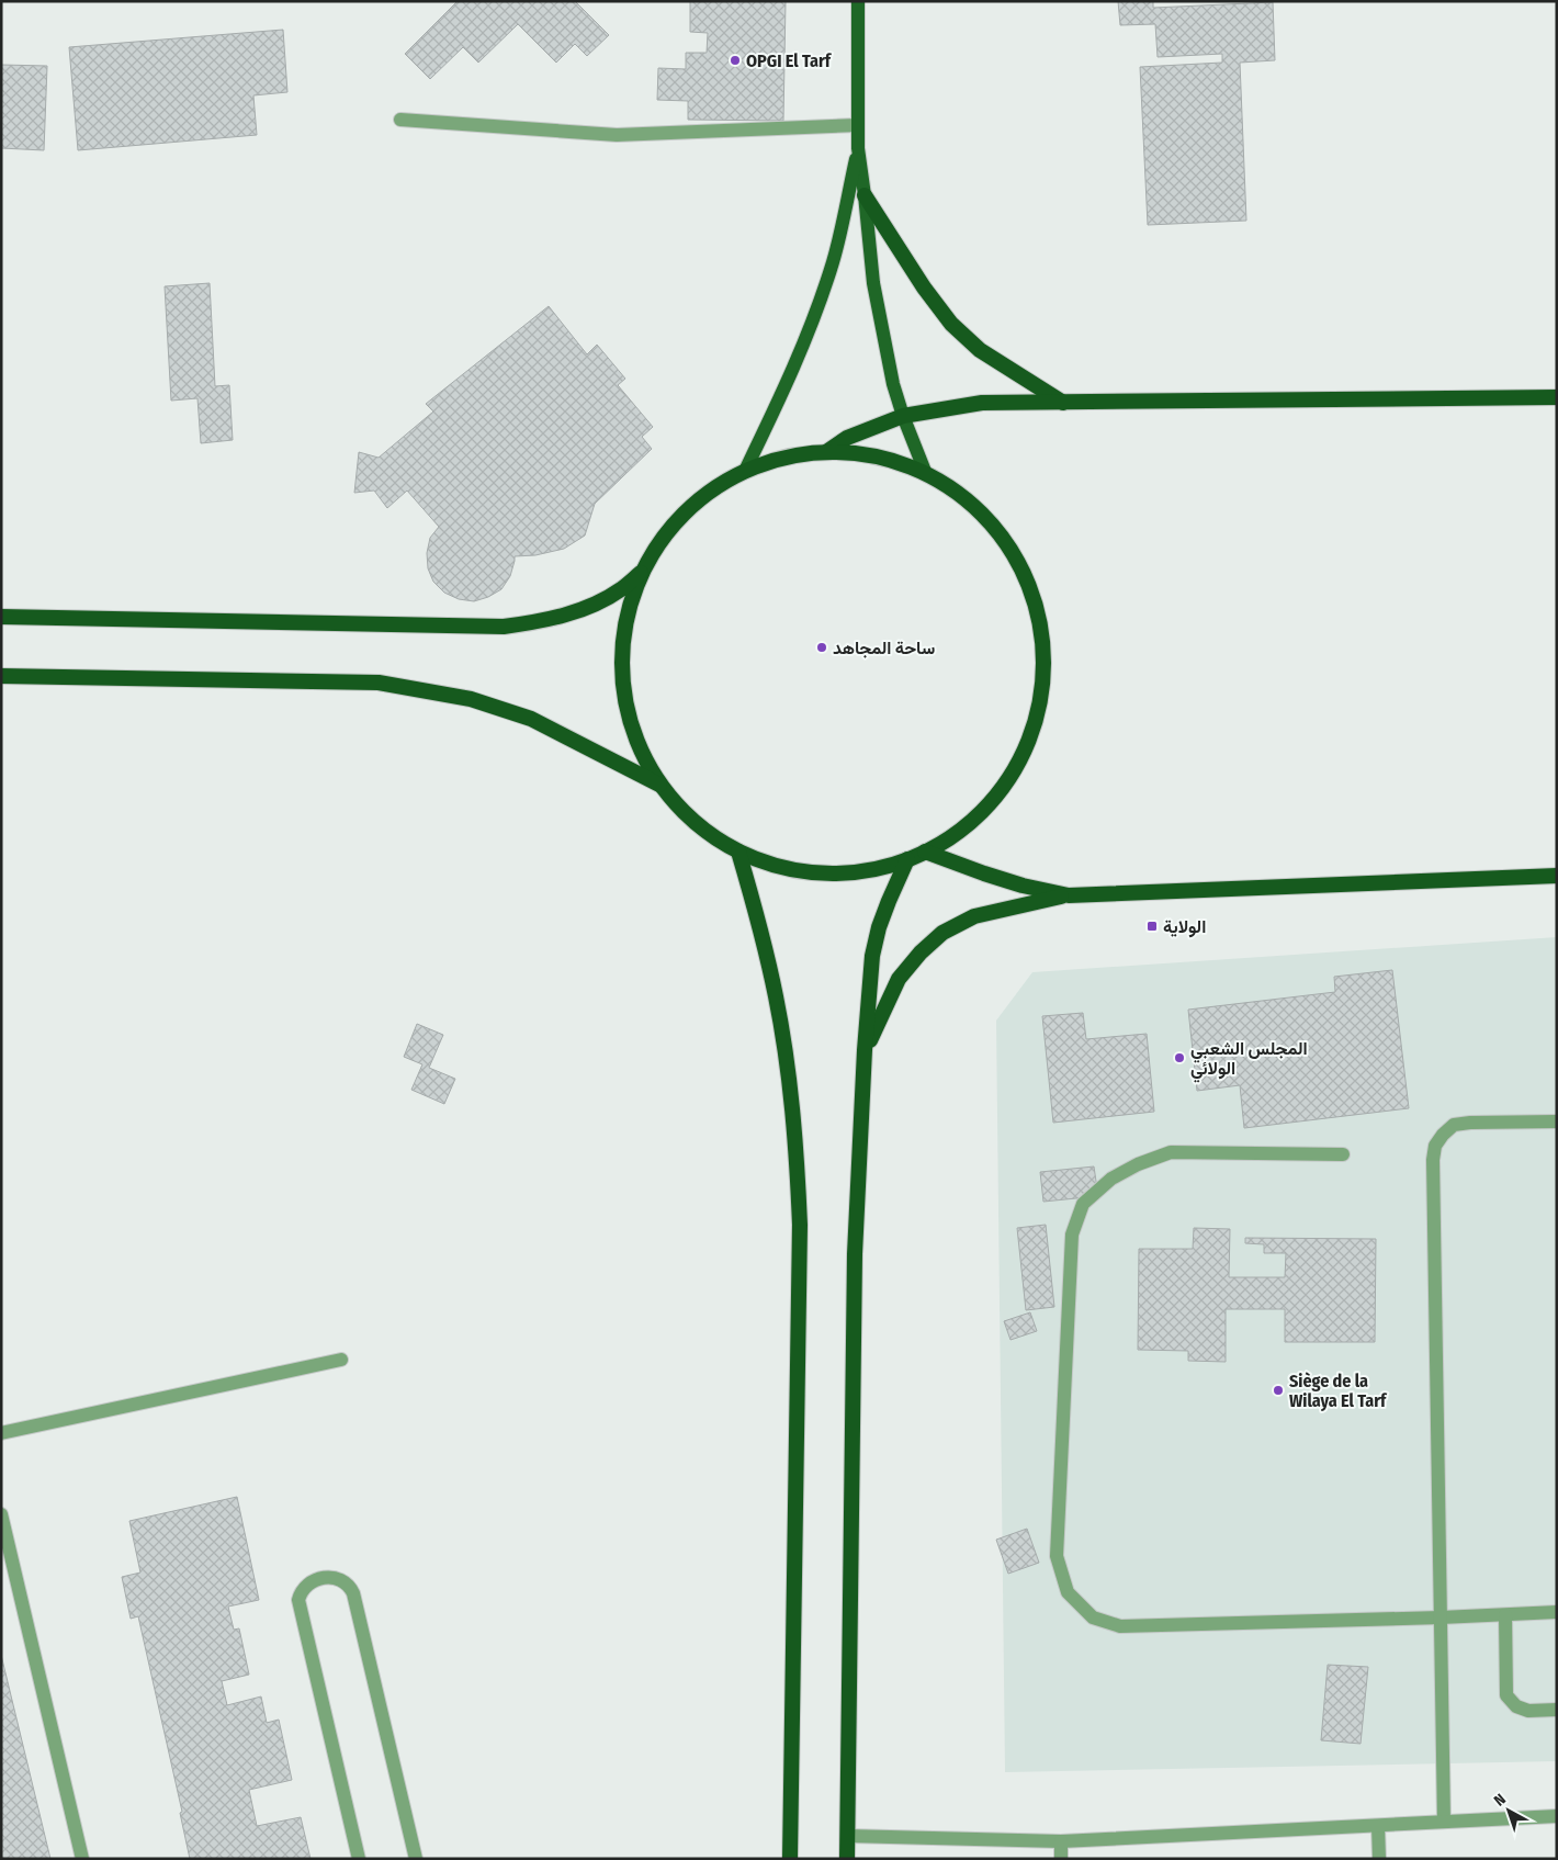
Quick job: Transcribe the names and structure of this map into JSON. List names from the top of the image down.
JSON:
{
  "places": {
    "other": [
      "OPGI El Tarf",
      "ساحة المجاهد",
      "المجلس الشعبي الولائي",
      "Siège de la Wilaya El Tarf"
    ],
    "transit": ["الولاية"]
  },
  "north": "top left"
}
